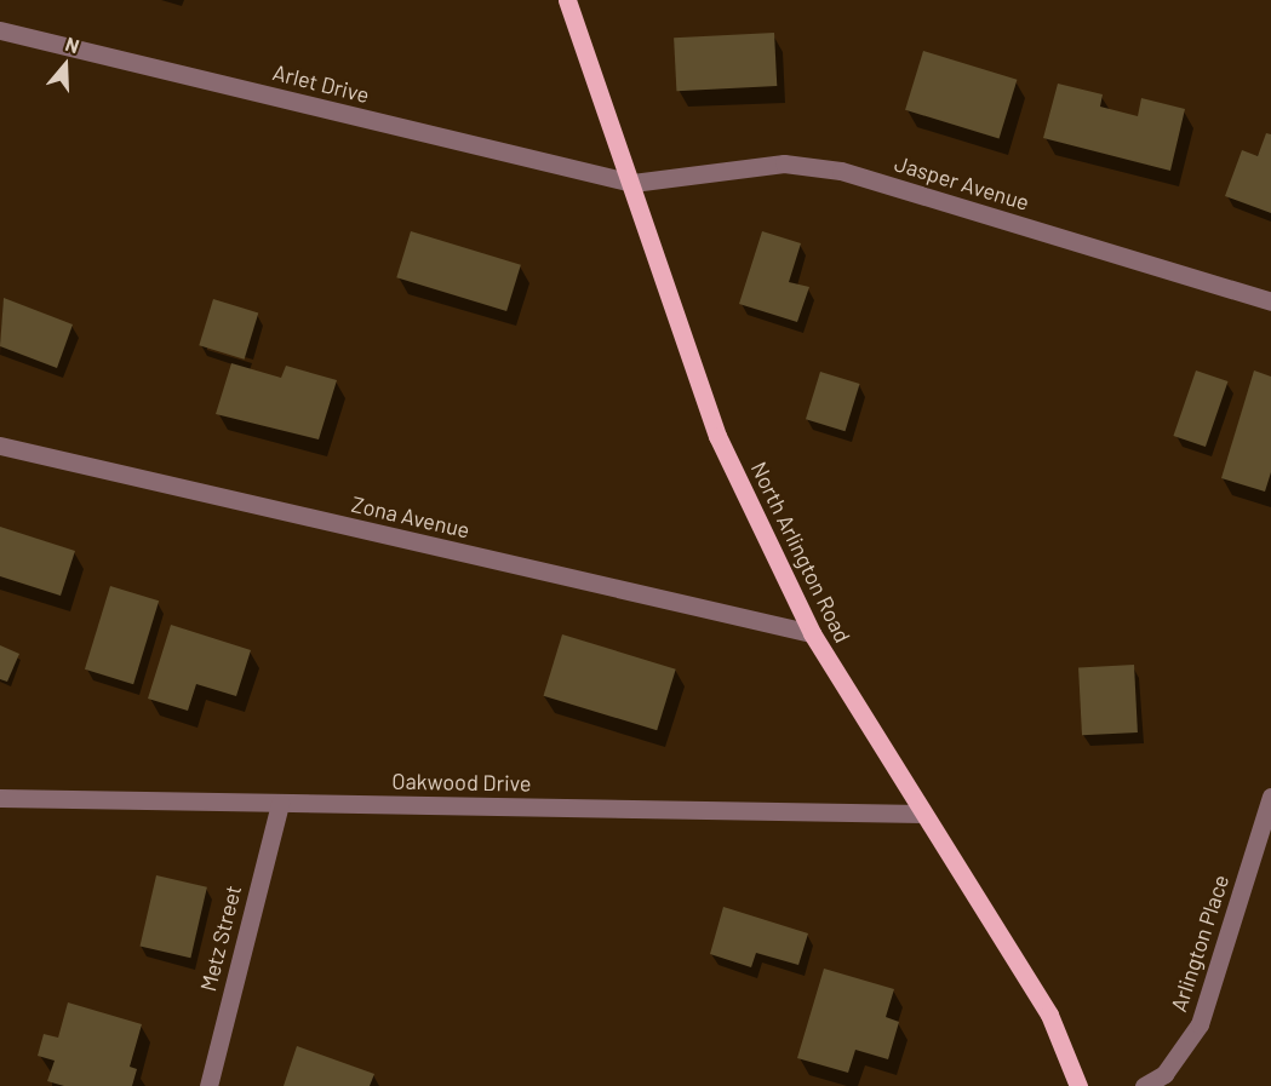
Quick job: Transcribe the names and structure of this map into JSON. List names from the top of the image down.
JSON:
{
  "streets": {
    "main road": ["North Arlington Road"],
    "street": [
      "Arlet Drive",
      "Jasper Avenue",
      "Zona Avenue",
      "Oakwood Drive",
      "Metz Street",
      "Arlington Place"
    ]
  },
  "crossings": [
    ["Arlet Drive", "Jasper Avenue"],
    ["Arlet Drive", "North Arlington Road"],
    ["Jasper Avenue", "North Arlington Road"],
    ["Zona Avenue", "North Arlington Road"],
    ["North Arlington Road", "Oakwood Drive"],
    ["Oakwood Drive", "Metz Street"]
  ],
  "north": "top"
}
